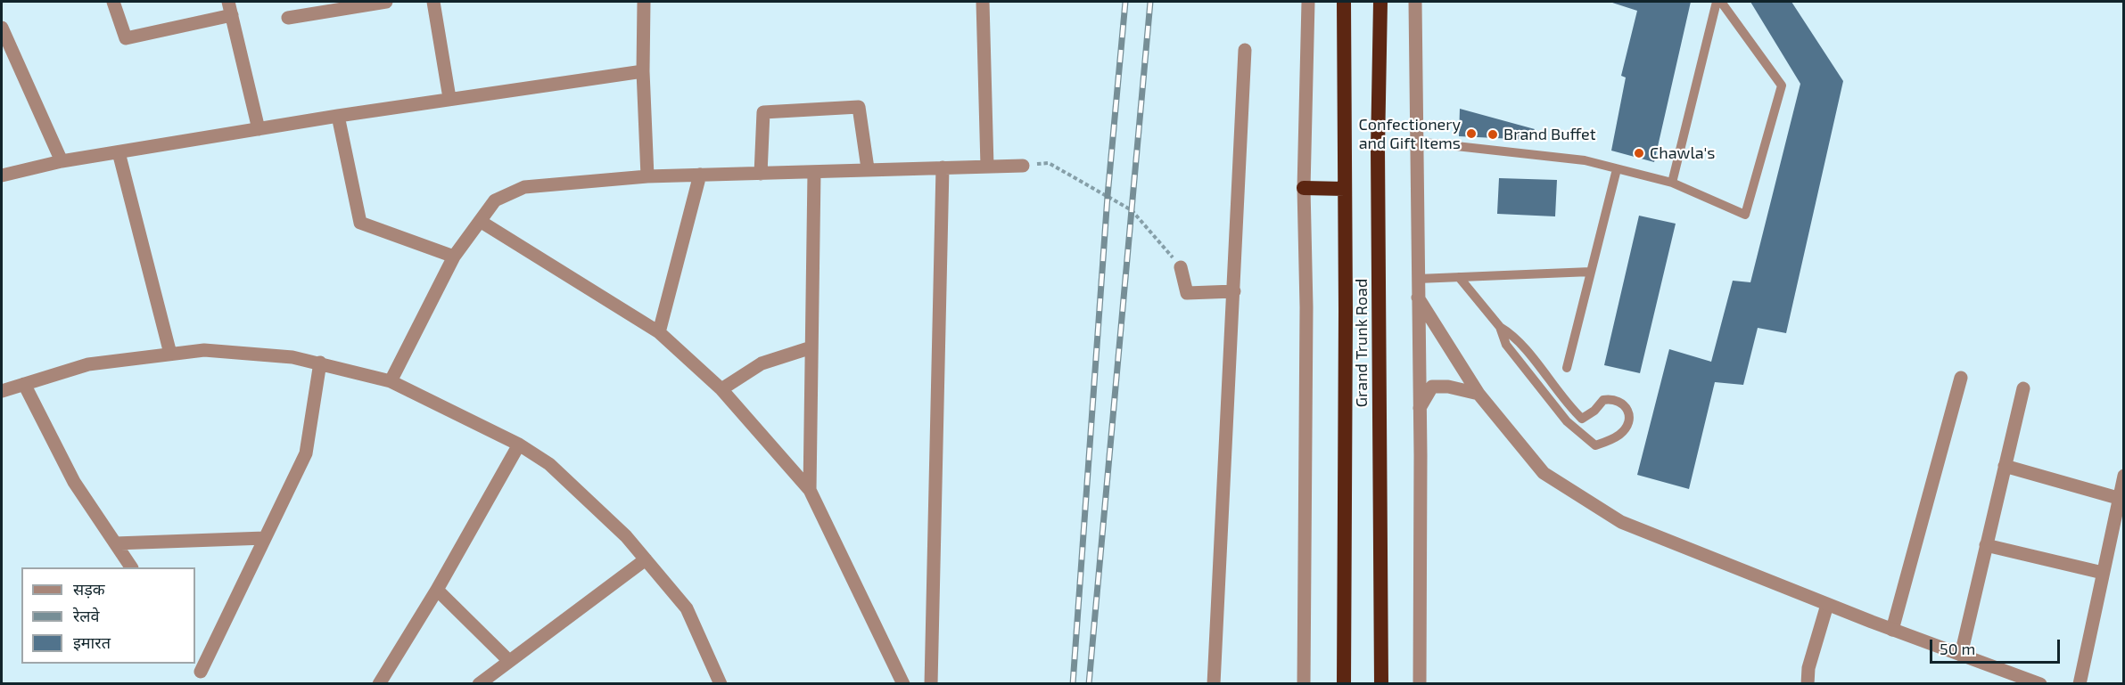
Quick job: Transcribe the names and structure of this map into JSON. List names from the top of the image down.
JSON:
{
  "streets": {
    "highway": ["Grand Trunk Road"]
  },
  "places": ["Confectionery and Gift Items", "Brand Buffet", "Chawla's"],
  "legend": ["सड़क", "रेलवे", "इमारत"],
  "scale_bar": "50 m"
}
